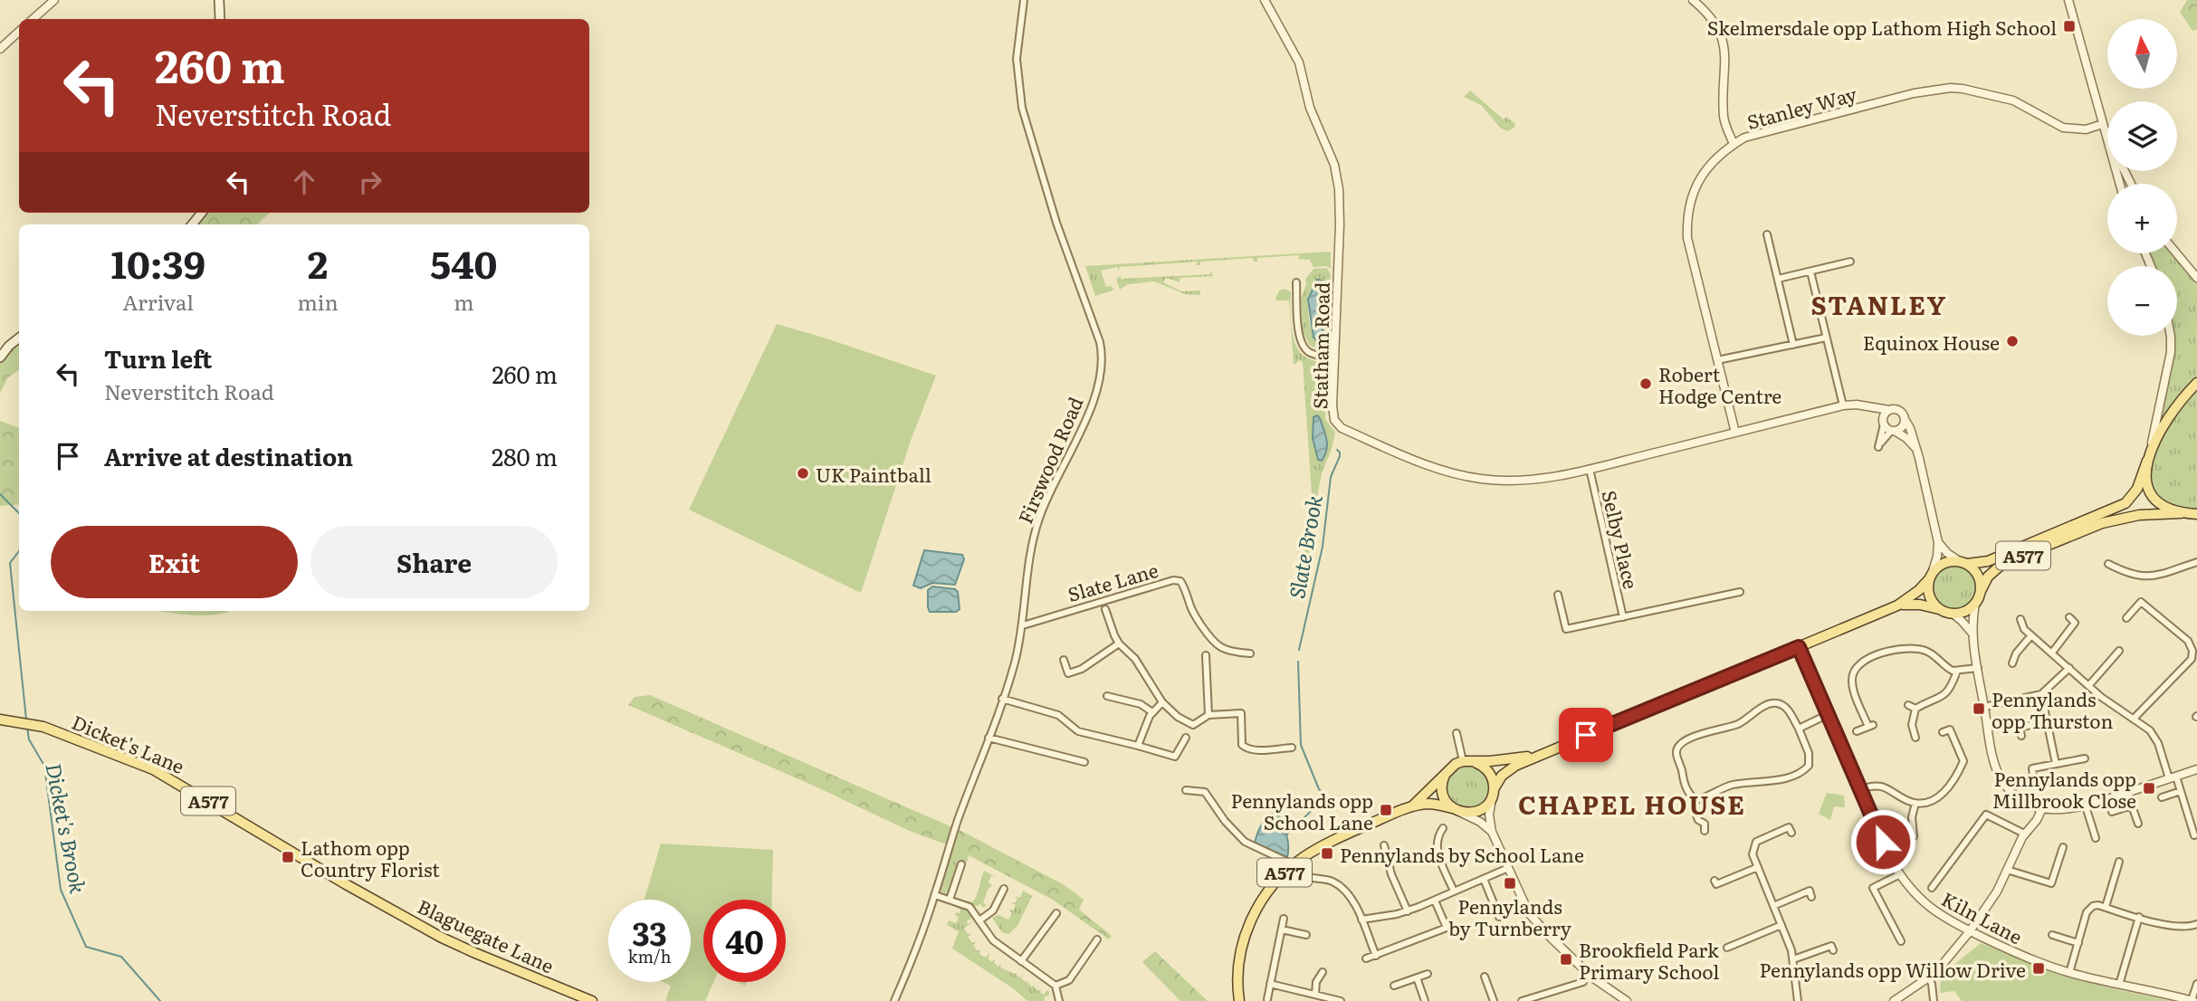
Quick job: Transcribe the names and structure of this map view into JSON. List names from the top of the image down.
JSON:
{
  "streets": {
    "main road": ["A577", "Dicket's Lane", "Blaguegate Lane"],
    "street": [
      "Stanley Way",
      "Statham Road",
      "Firswood Road",
      "Selby Place",
      "Slate Lane",
      "Kiln Lane"
    ]
  },
  "crossings": [
    ["Stanley Way", "Statham Road"],
    ["Statham Road", "Selby Place"],
    ["Firswood Road", "Slate Lane"],
    ["A577", "Kiln Lane"],
    ["Dicket's Lane", "Blaguegate Lane"]
  ],
  "districts": ["STANLEY", "CHAPEL HOUSE"],
  "water": ["Slate Brook", "Dicket's Brook"],
  "places": {
    "transit": [
      "Skelmersdale opp Lathom High School",
      "Pennylands opp Thurston",
      "Pennylands opp Millbrook Close",
      "Pennylands opp School Lane",
      "Pennylands by School Lane",
      "Lathom opp Country Florist",
      "Pennylands by Turnberry",
      "Brookfield Park Primary School",
      "Pennylands opp Willow Drive"
    ],
    "other": ["Equinox House", "Robert Hodge Centre", "UK Paintball"]
  },
  "north": "top",
  "page": {
    "map_buttons": ["+", "−"],
    "turn": ["260 m", "Neverstitch Road"],
    "eta": [
      "10:39",
      "Arrival",
      "2",
      "min",
      "540",
      "m"
    ],
    "list": [
      {
        "name": "Turn left",
        "note": "Neverstitch Road",
        "value": "260 m"
      },
      {
        "name": "Arrive at destination",
        "value": "280 m"
      }
    ],
    "buttons": ["Exit", "Share"],
    "speed": "33 km/h",
    "limit": "40"
  }
}
